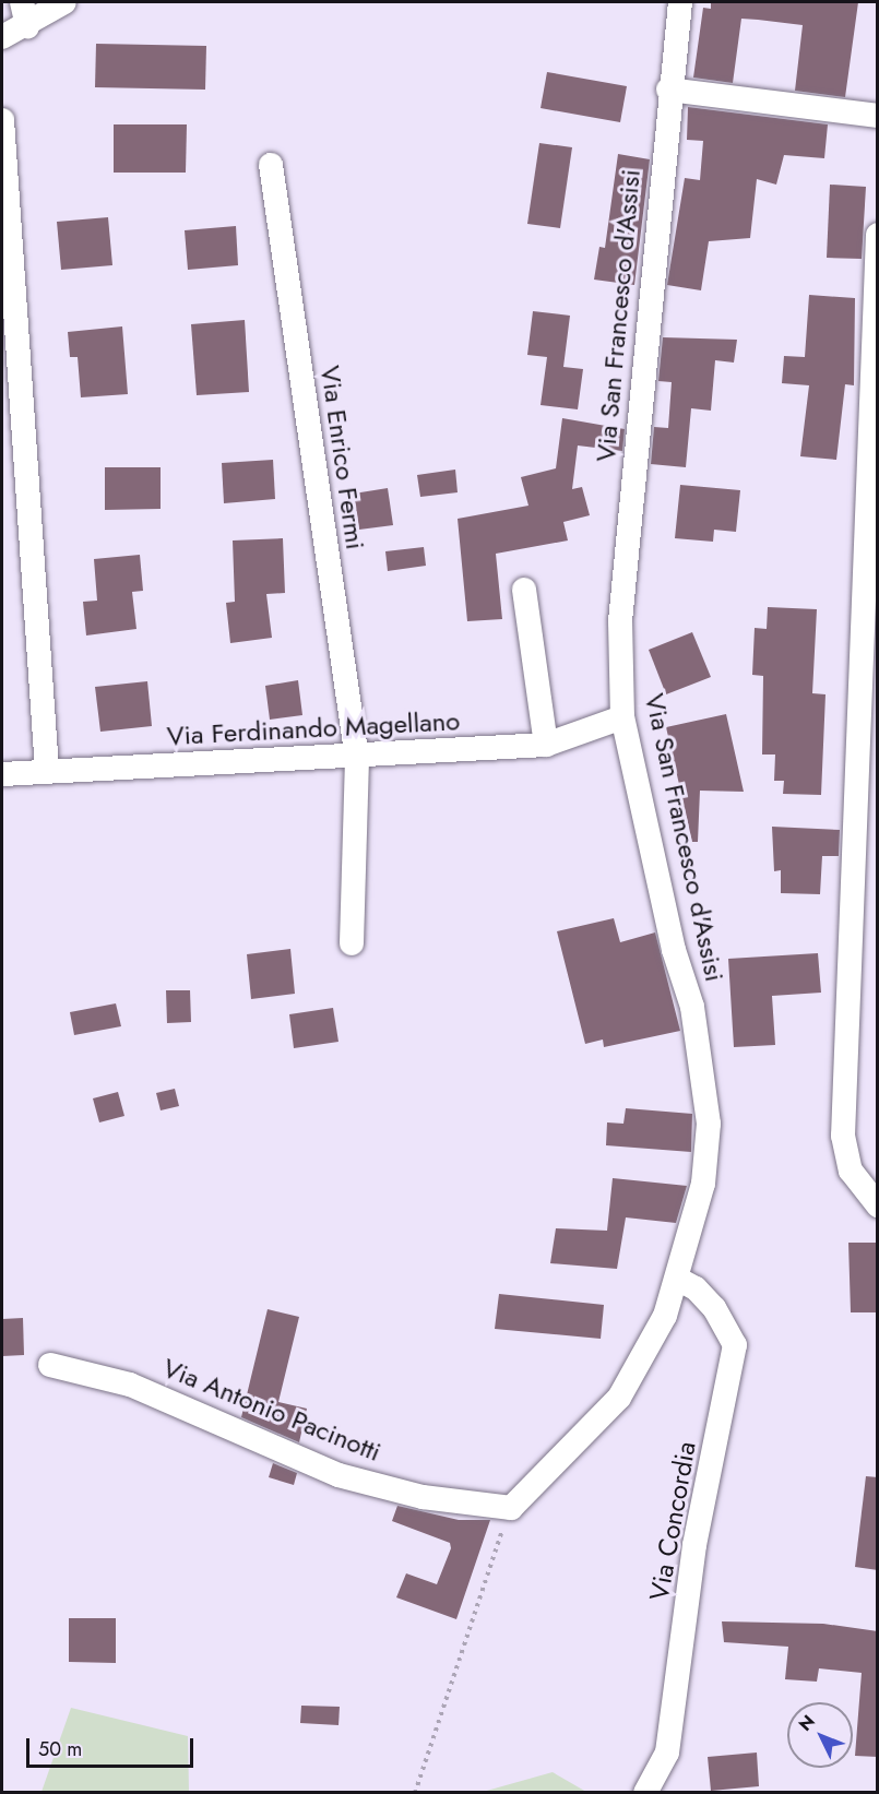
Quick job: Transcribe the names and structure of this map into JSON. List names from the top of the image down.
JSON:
{
  "streets": {
    "street": [
      "Via San Francesco d'Assisi",
      "Via Enrico Fermi",
      "Via Ferdinando Magellano",
      "Via Antonio Pacinotti",
      "Via Concordia"
    ]
  },
  "crossings": [
    ["Via San Francesco d'Assisi", "Via Ferdinando Magellano"],
    ["Via San Francesco d'Assisi", "Via Antonio Pacinotti"],
    ["Via San Francesco d'Assisi", "Via Concordia"],
    ["Via Enrico Fermi", "Via Ferdinando Magellano"]
  ],
  "scale_bar": "50 m",
  "north": "top left"
}
